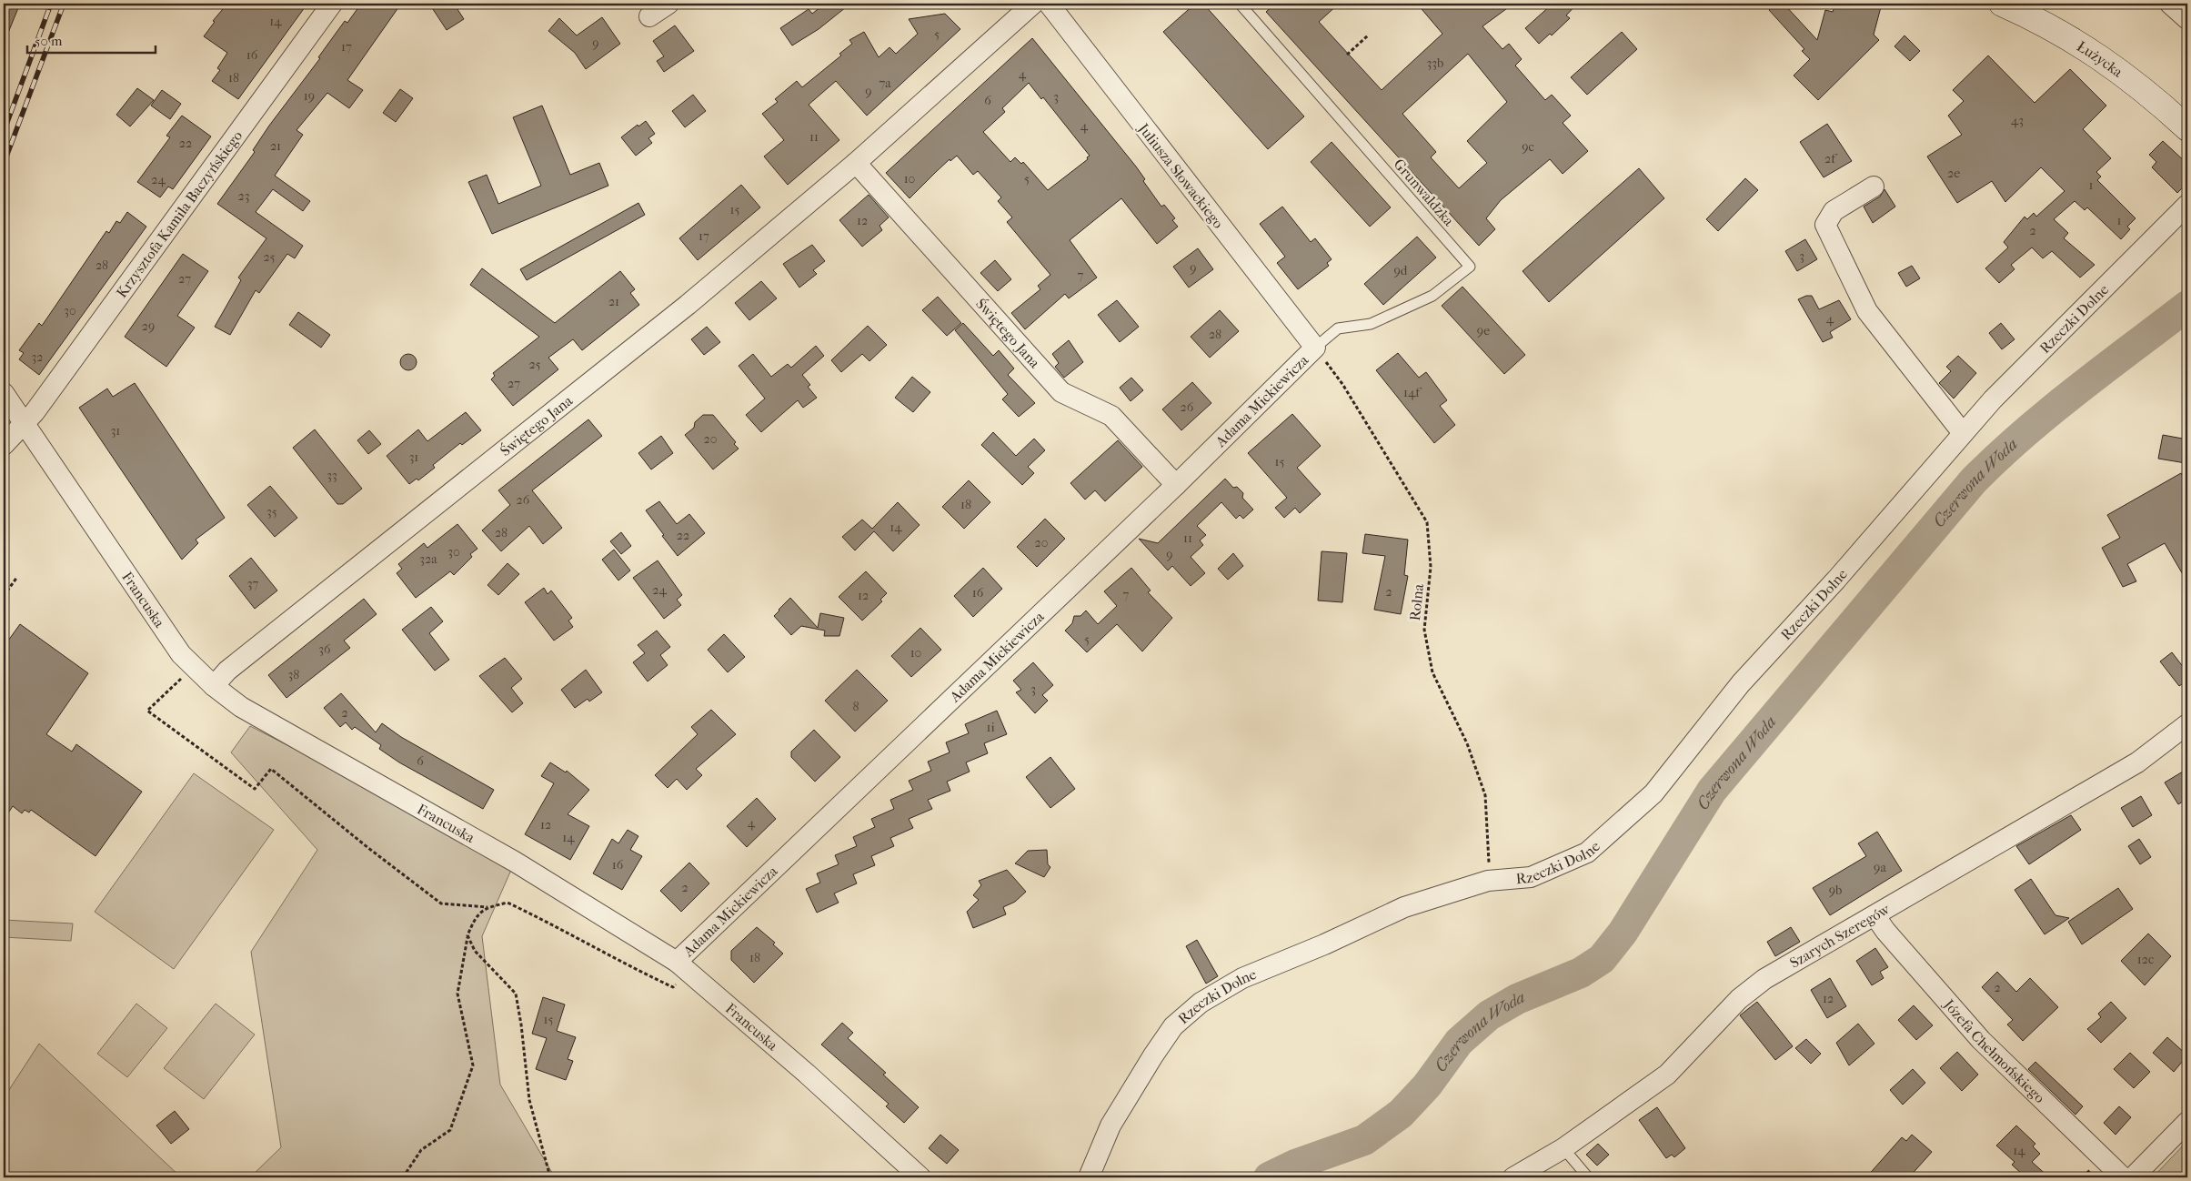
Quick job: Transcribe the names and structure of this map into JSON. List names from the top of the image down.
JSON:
{
  "streets": {
    "main road": ["Łużycka"],
    "street": [
      "Juliusza Słowackiego",
      "Krzysztofa Kamila Baczyńskiego",
      "Rzeczki Dolne",
      "Świętego Jana",
      "Adama Mickiewicza",
      "Francuska",
      "Szarych Szeregów",
      "Józefa Chełmońskiego"
    ],
    "lane": ["Grunwaldzka"],
    "path": ["Rolna"]
  },
  "crossings": [
    ["Juliusza Słowackiego", "Grunwaldzka"],
    ["Juliusza Słowackiego", "Adama Mickiewicza"],
    ["Juliusza Słowackiego", "Rolna"],
    ["Grunwaldzka", "Adama Mickiewicza"],
    ["Grunwaldzka", "Rolna"],
    ["Krzysztofa Kamila Baczyńskiego", "Francuska"],
    ["Rzeczki Dolne", "Rolna"],
    ["Świętego Jana", "Adama Mickiewicza"],
    ["Świętego Jana", "Francuska"],
    ["Adama Mickiewicza", "Francuska"],
    ["Adama Mickiewicza", "Rolna"],
    ["Szarych Szeregów", "Józefa Chełmońskiego"]
  ],
  "water": ["Czerwona Woda"],
  "house_numbers": [
    "14",
    "5",
    "9",
    "17",
    "16",
    "33b",
    "4",
    "18",
    "7a",
    "9",
    "19",
    "3",
    "6",
    "43",
    "4",
    "11",
    "22",
    "21",
    "9c",
    "2f",
    "2e",
    "10",
    "5",
    "24",
    "1",
    "23",
    "15",
    "12",
    "1",
    "2",
    "17",
    "3",
    "25",
    "28",
    "9",
    "9d",
    "7",
    "27",
    "21",
    "30",
    "4",
    "29",
    "9e",
    "28",
    "32",
    "25",
    "27",
    "14f",
    "26",
    "31",
    "20",
    "31",
    "15",
    "33",
    "26",
    "18",
    "35",
    "14",
    "28",
    "22",
    "11",
    "20",
    "30",
    "9",
    "32a",
    "37",
    "24",
    "2",
    "16",
    "7",
    "12",
    "5",
    "36",
    "10",
    "38",
    "3",
    "8",
    "2",
    "1i",
    "6",
    "4",
    "12",
    "14",
    "16",
    "9a",
    "2",
    "9b",
    "18",
    "12c",
    "2",
    "12",
    "15",
    "14"
  ],
  "scale_bar": "50 m"
}
